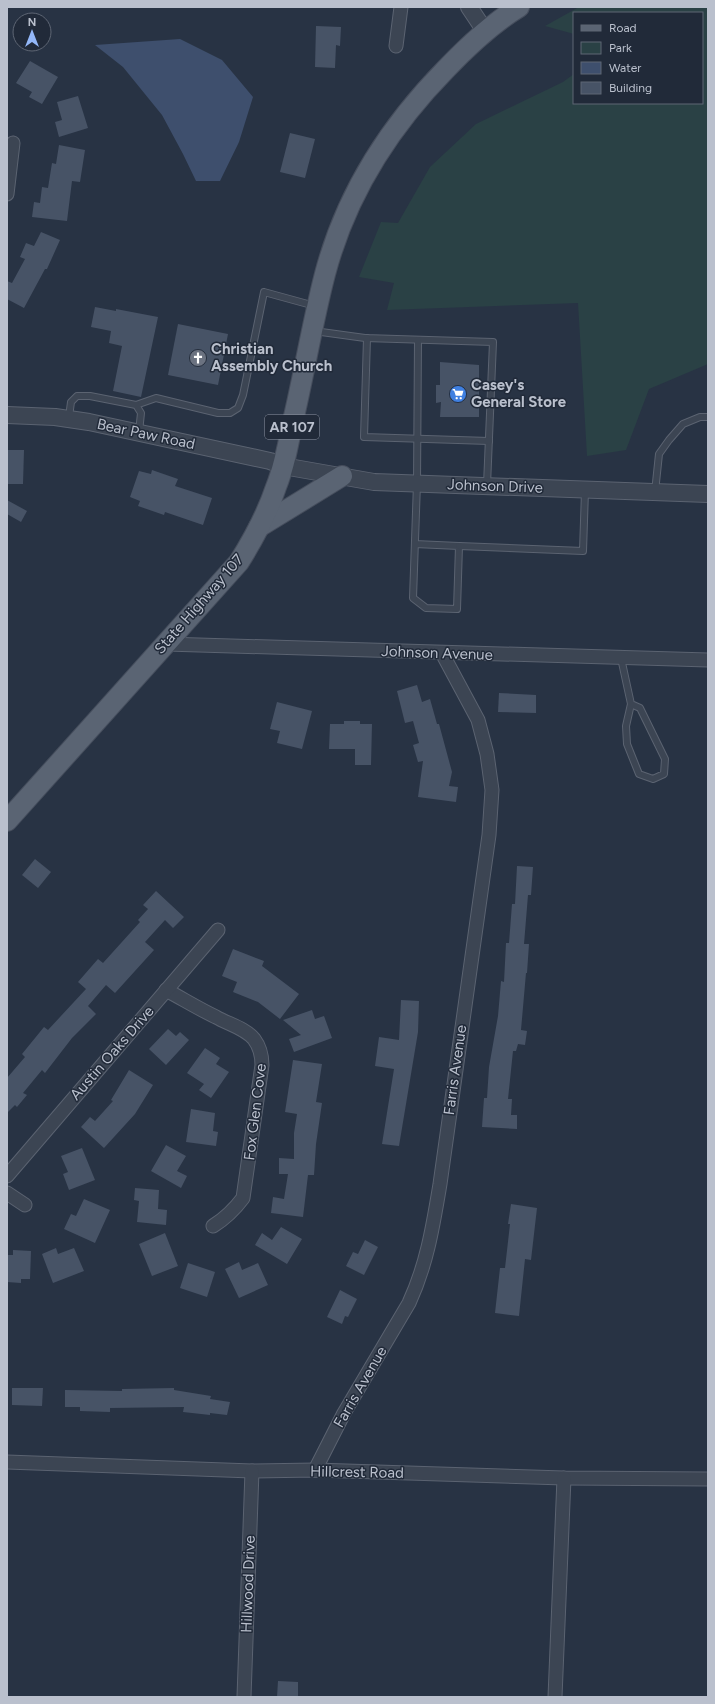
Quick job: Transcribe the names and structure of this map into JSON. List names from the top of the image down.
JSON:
{
  "streets": {
    "main road": ["AR 107", "State Highway 107"],
    "street": [
      "Bear Paw Road",
      "Johnson Drive",
      "Johnson Avenue",
      "Austin Oaks Drive",
      "Farris Avenue",
      "Fox Glen Cove",
      "Hillcrest Road",
      "Hillwood Drive"
    ]
  },
  "crossings": [
    ["Bear Paw Road", "Johnson Drive"],
    ["Bear Paw Road", "State Highway 107"],
    ["Johnson Drive", "State Highway 107"],
    ["State Highway 107", "Johnson Avenue"],
    ["Johnson Avenue", "Farris Avenue"],
    ["Austin Oaks Drive", "Fox Glen Cove"],
    ["Farris Avenue", "Hillcrest Road"],
    ["Hillcrest Road", "Hillwood Drive"]
  ],
  "places": {
    "church": ["Christian Assembly Church"],
    "supermarket": ["Casey's General Store"]
  },
  "legend": [
    "Road",
    "Park",
    "Water",
    "Building"
  ],
  "north": "top"
}
